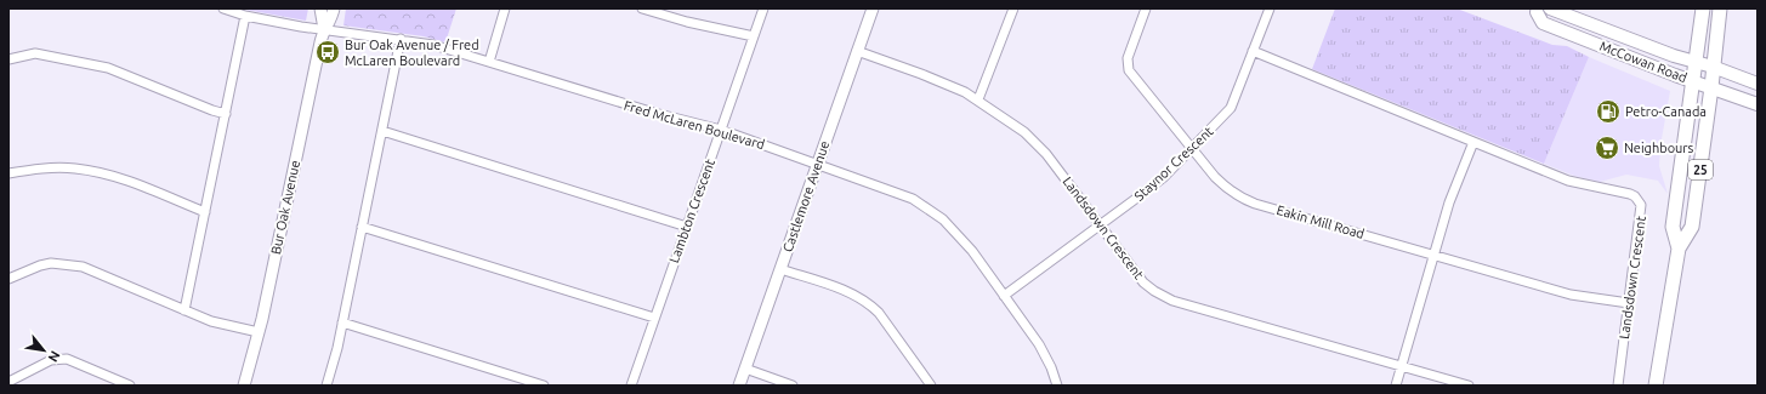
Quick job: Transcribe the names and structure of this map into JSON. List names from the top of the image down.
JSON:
{
  "streets": {
    "main road": ["McCowan Road", "25"],
    "street": [
      "Fred McLaren Boulevard",
      "Staynor Crescent",
      "Castlemore Avenue",
      "Bur Oak Avenue",
      "Lambton Crescent",
      "Eakin Mill Road",
      "Landsdown Crescent"
    ]
  },
  "crossings": [
    ["McCowan Road", "25"],
    ["Fred McLaren Boulevard", "Staynor Crescent"],
    ["Fred McLaren Boulevard", "Castlemore Avenue"],
    ["Fred McLaren Boulevard", "Bur Oak Avenue"],
    ["Fred McLaren Boulevard", "Lambton Crescent"],
    ["Staynor Crescent", "Eakin Mill Road"],
    ["Staynor Crescent", "Landsdown Crescent"],
    ["Castlemore Avenue", "Landsdown Crescent"],
    ["Eakin Mill Road", "Landsdown Crescent"]
  ],
  "places": {
    "bus stop": ["Bur Oak Avenue / Fred McLaren Boulevard"],
    "fuel station": ["Petro-Canada"],
    "supermarket": ["Neighbours"]
  },
  "north": "bottom right"
}
